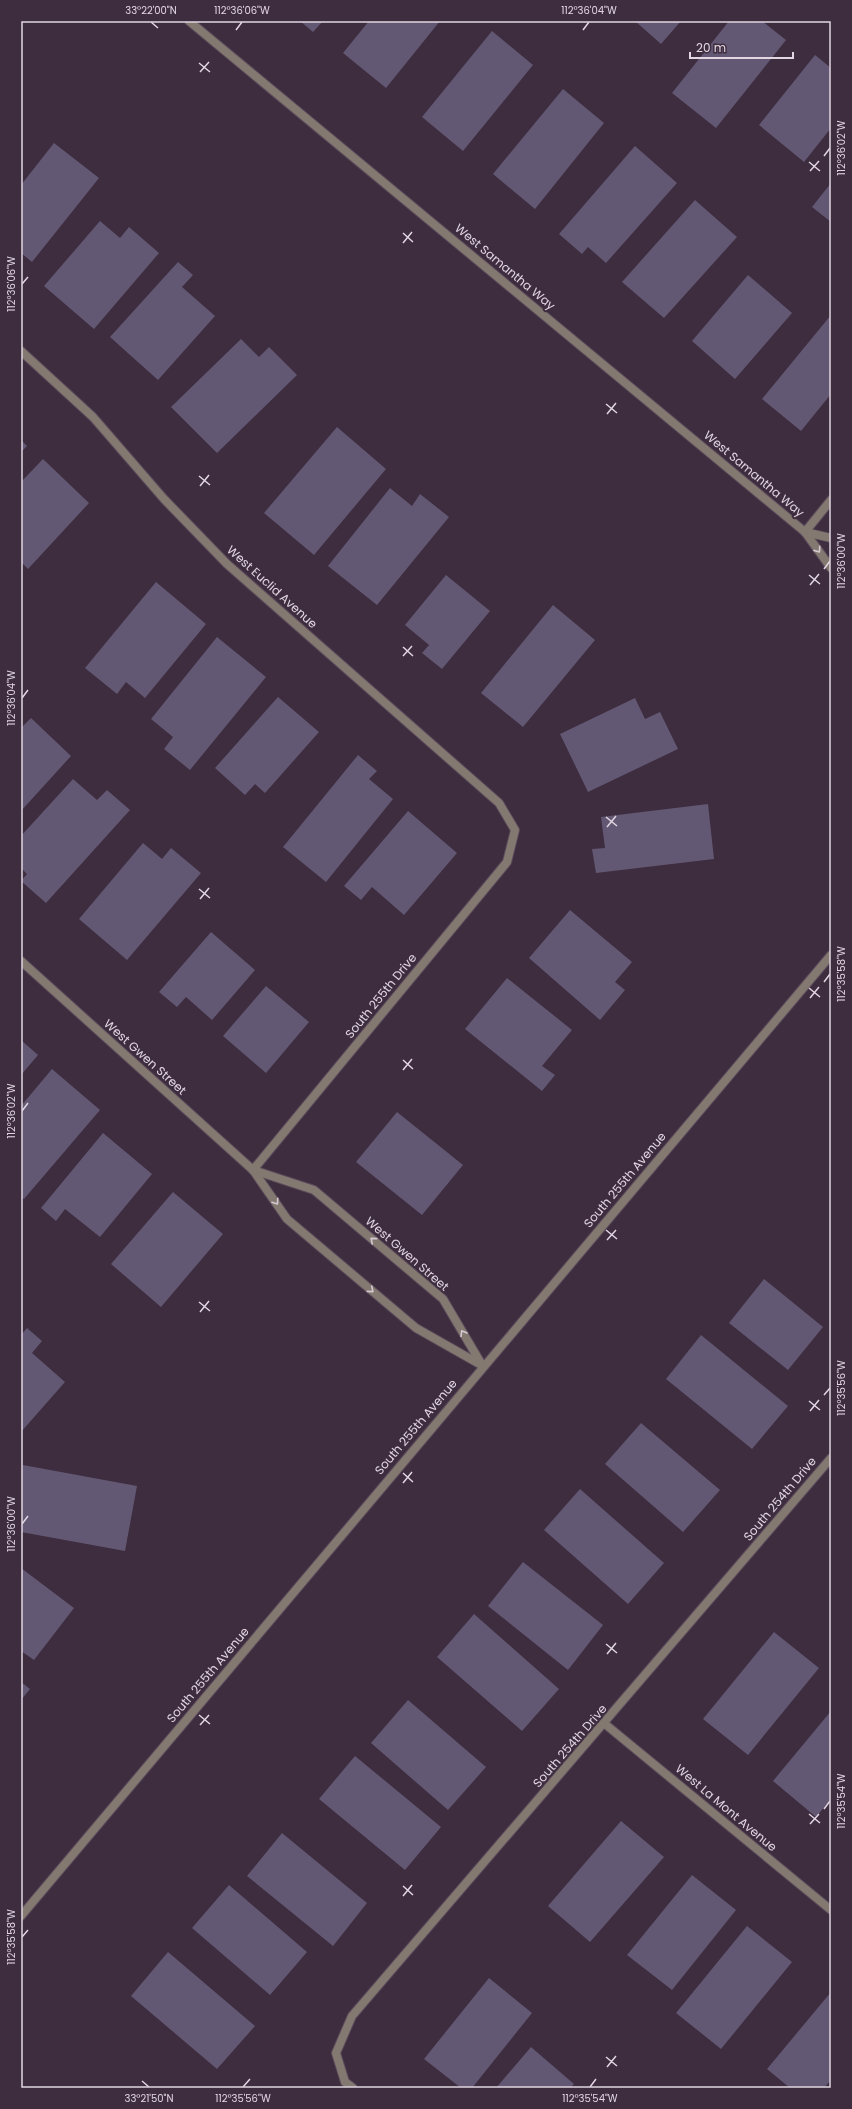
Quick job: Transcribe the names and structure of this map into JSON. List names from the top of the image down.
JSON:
{
  "streets": {
    "street": [
      "West Samantha Way",
      "West Euclid Avenue",
      "South 255th Drive",
      "West Gwen Street",
      "South 255th Avenue",
      "South 254th Drive",
      "West La Mont Avenue"
    ]
  },
  "crossings": [
    ["West Euclid Avenue", "South 255th Drive"],
    ["South 255th Drive", "West Gwen Street"],
    ["West Gwen Street", "South 255th Avenue"],
    ["South 254th Drive", "West La Mont Avenue"]
  ],
  "scale_bar": "20 m",
  "coordinates": [
    "33°22'00\"N",
    "112°36'06\"W",
    "112°36'04\"W",
    "112°36'02\"W",
    "112°36'00\"W",
    "112°35'58\"W",
    "112°35'56\"W",
    "112°35'54\"W",
    "33°21'50\"N"
  ]
}
